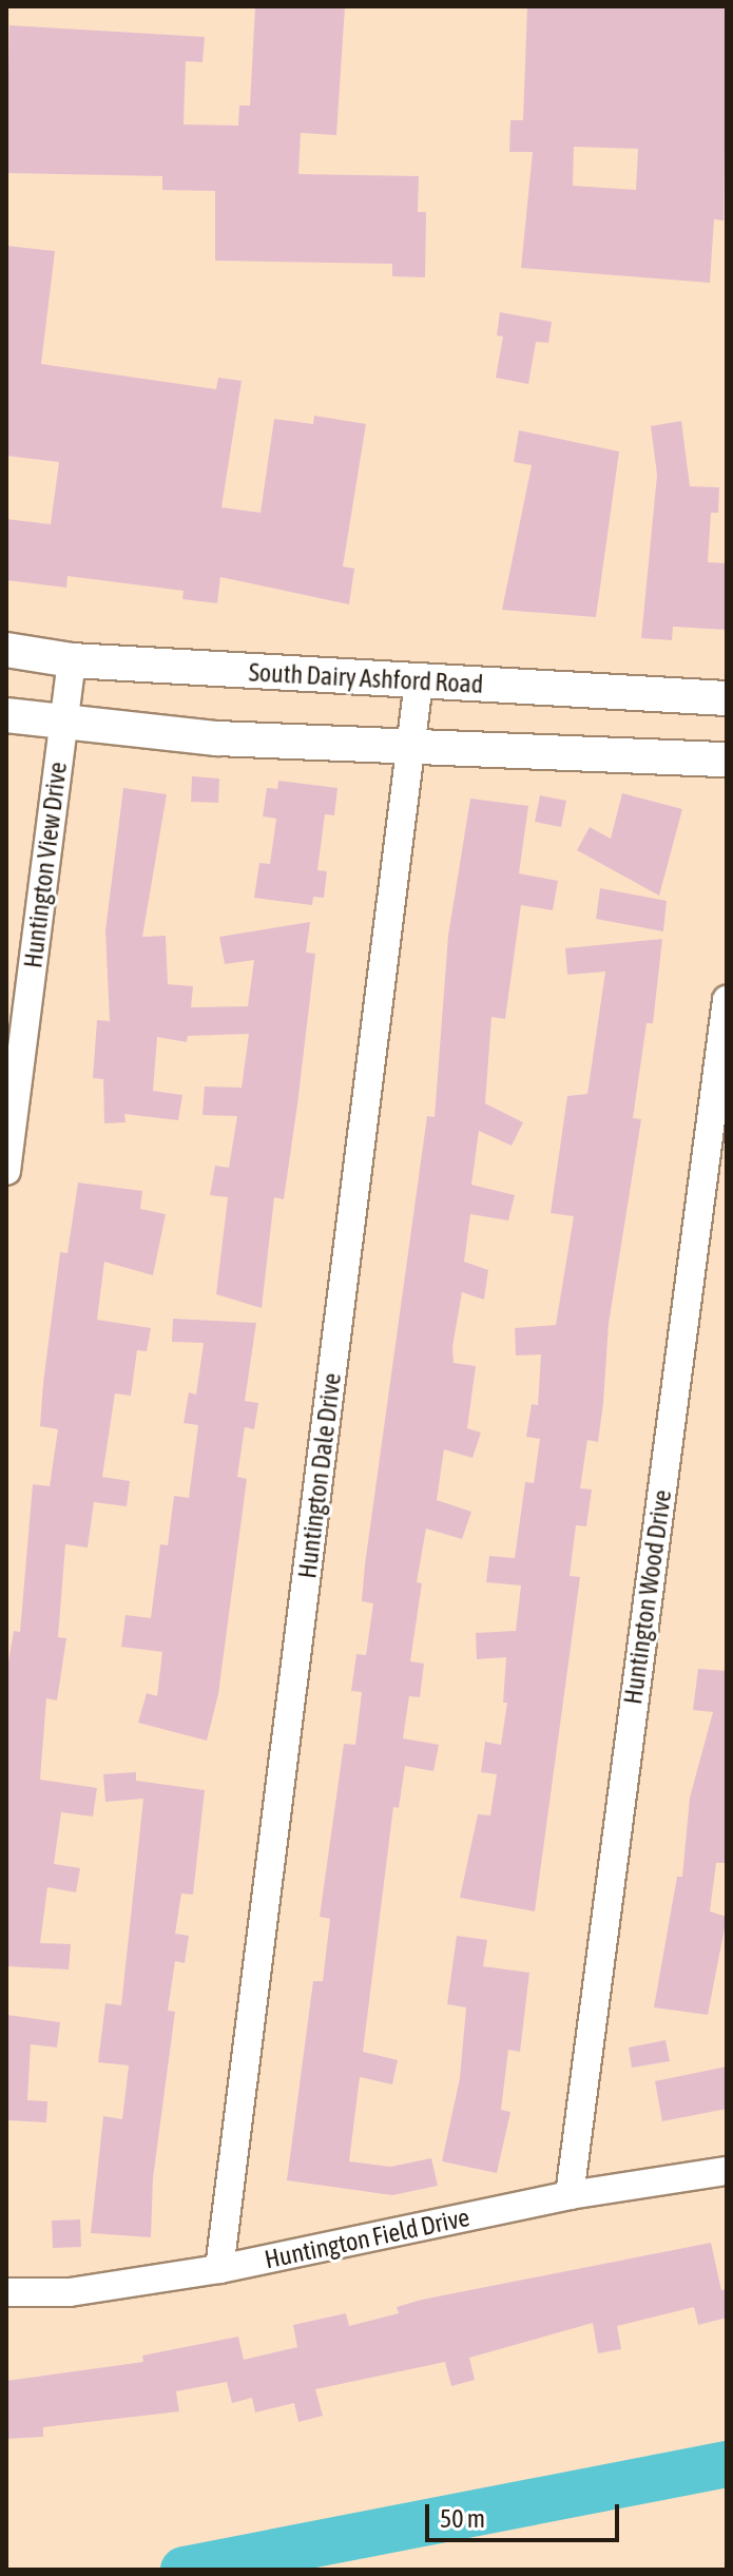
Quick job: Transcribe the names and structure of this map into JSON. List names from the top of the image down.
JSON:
{
  "streets": {
    "main road": ["South Dairy Ashford Road"],
    "street": [
      "Huntington View Drive",
      "Huntington Dale Drive",
      "Huntington Wood Drive",
      "Huntington Field Drive"
    ]
  },
  "crossings": [
    ["South Dairy Ashford Road", "Huntington View Drive"],
    ["South Dairy Ashford Road", "Huntington Dale Drive"],
    ["Huntington Dale Drive", "Huntington Field Drive"],
    ["Huntington Wood Drive", "Huntington Field Drive"]
  ],
  "scale_bar": "50 m"
}
